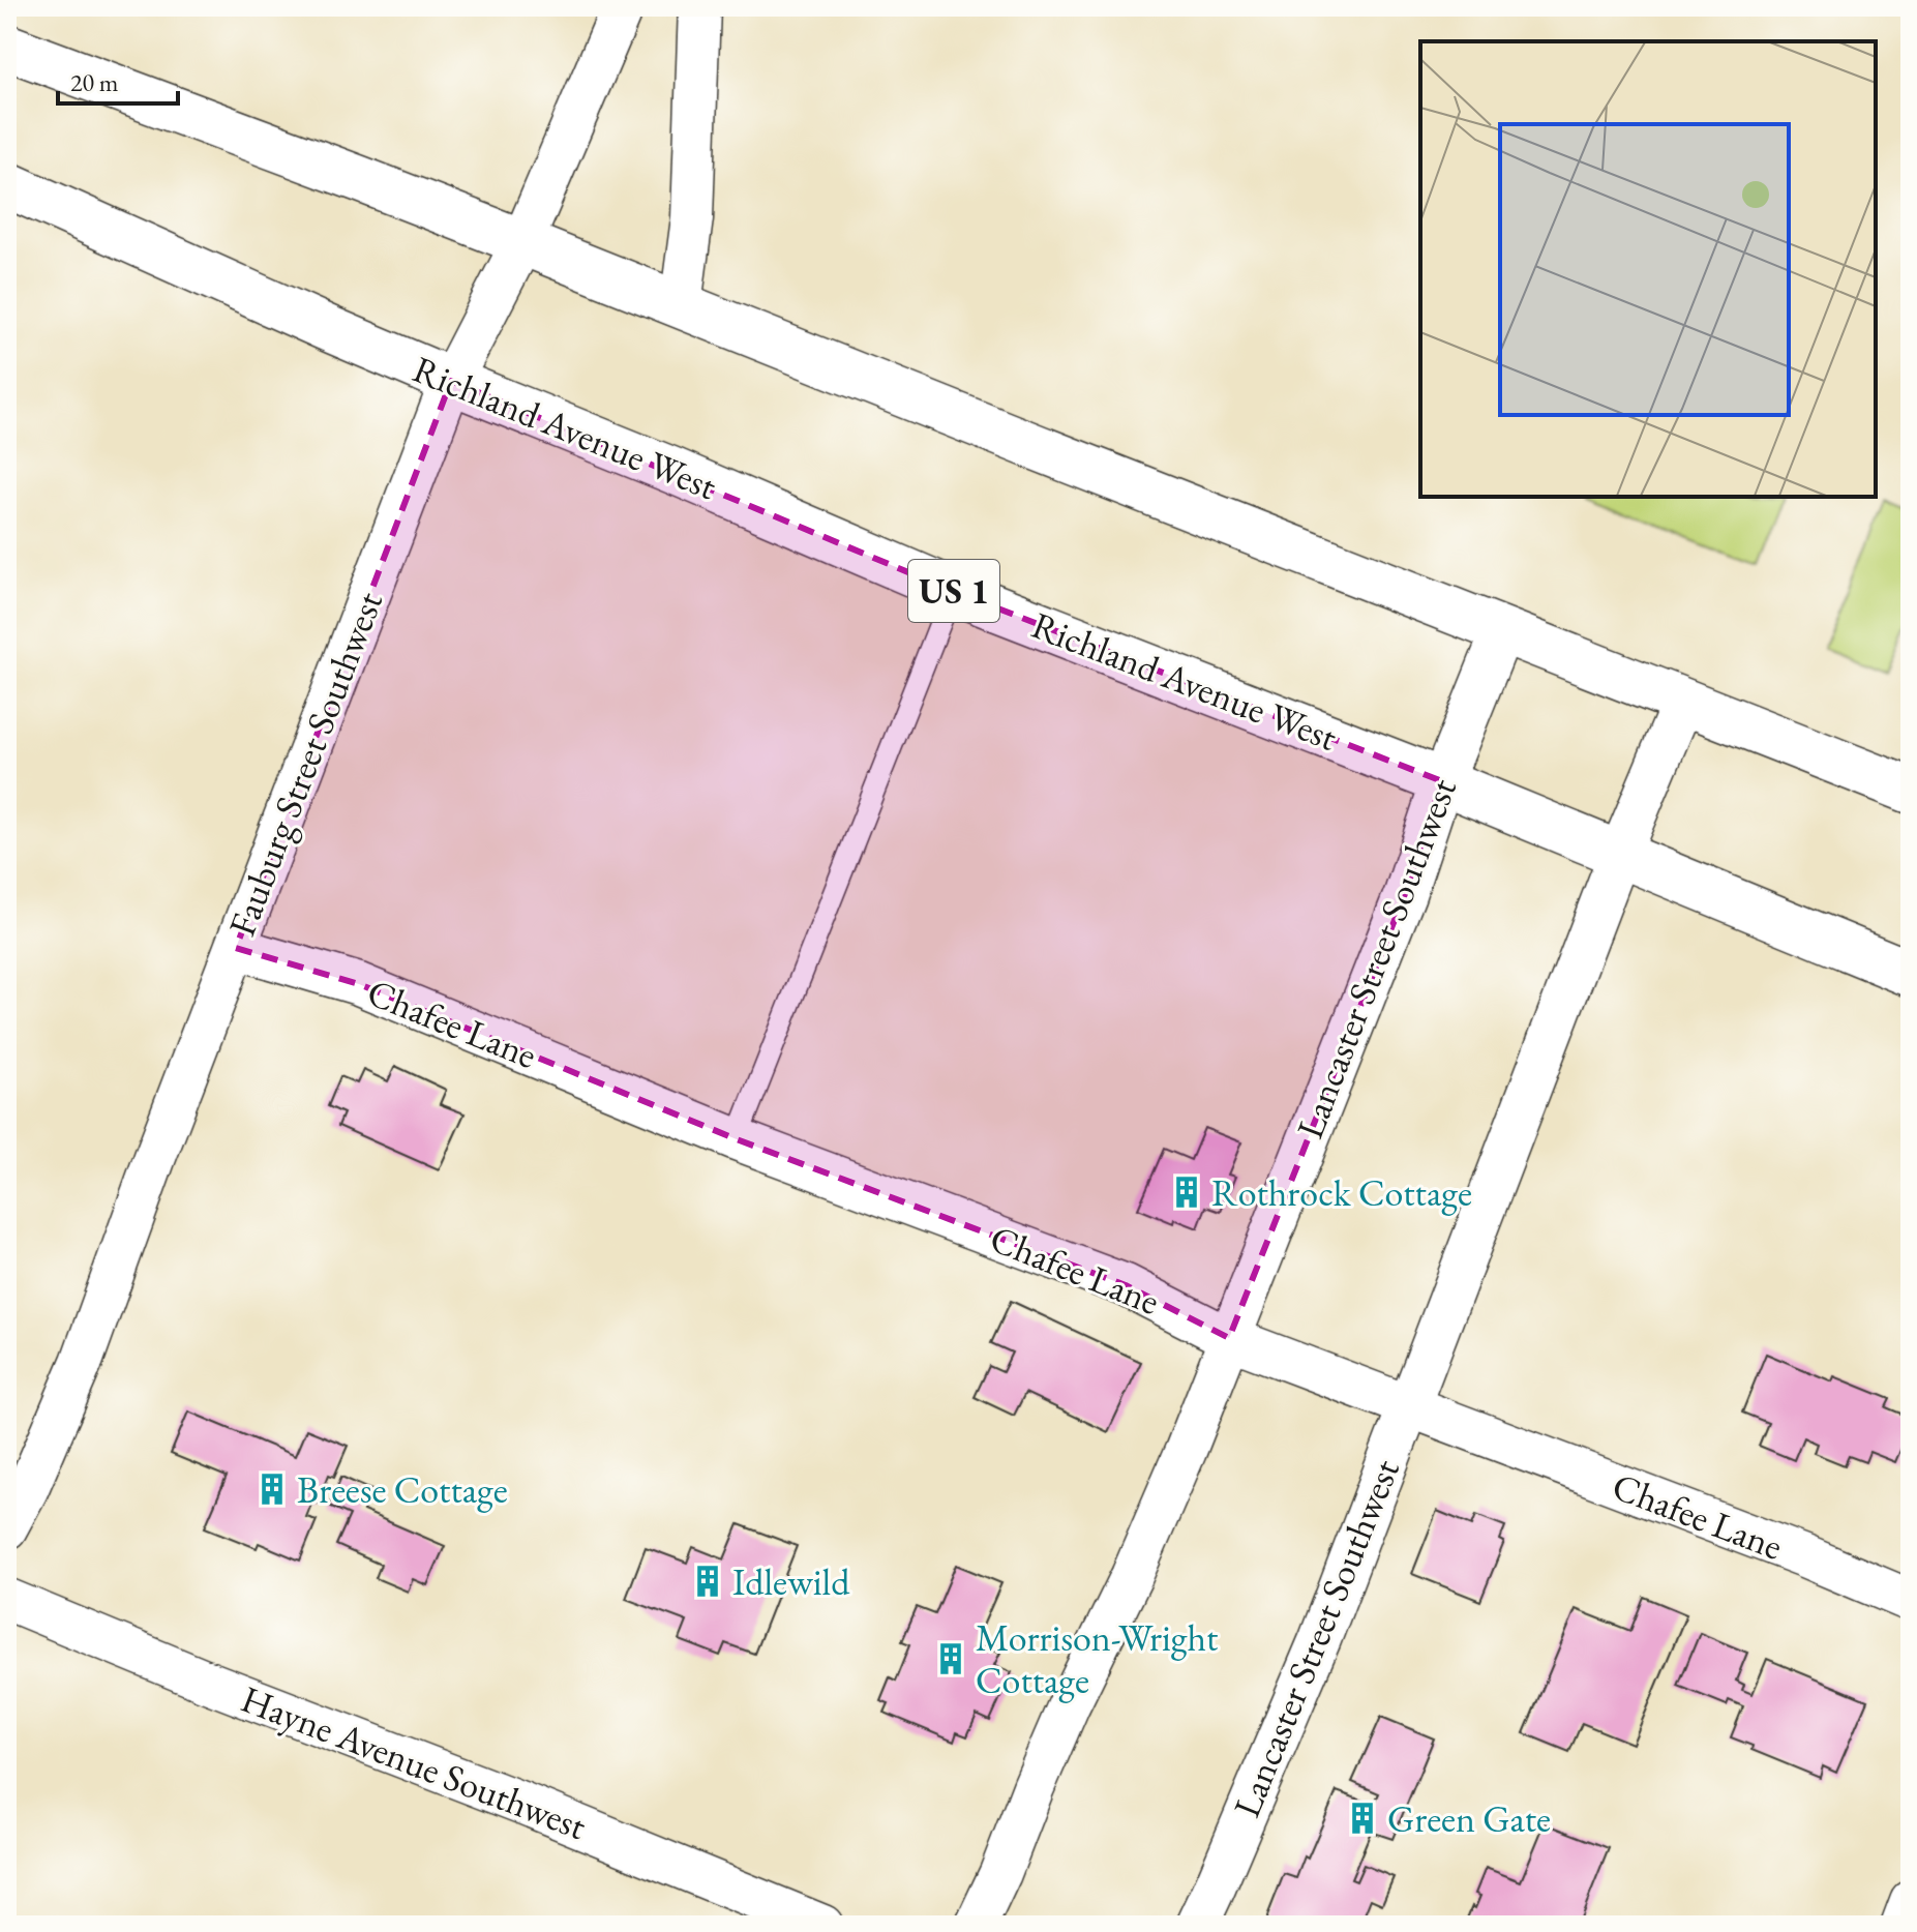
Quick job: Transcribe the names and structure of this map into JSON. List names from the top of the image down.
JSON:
{
  "streets": {
    "main road": ["Richland Avenue West", "US 1"],
    "street": [
      "Fauburg Street Southwest",
      "Lancaster Street Southwest",
      "Chafee Lane",
      "Hayne Avenue Southwest"
    ]
  },
  "crossings": [
    ["Richland Avenue West", "Fauburg Street Southwest"],
    ["Richland Avenue West", "Lancaster Street Southwest"],
    ["Fauburg Street Southwest", "Chafee Lane"],
    ["Lancaster Street Southwest", "Chafee Lane"]
  ],
  "places": {
    "building": [
      "Rothrock Cottage",
      "Breese Cottage",
      "Idlewild",
      "Morrison-Wright Cottage",
      "Green Gate"
    ]
  },
  "scale_bar": "20 m"
}
